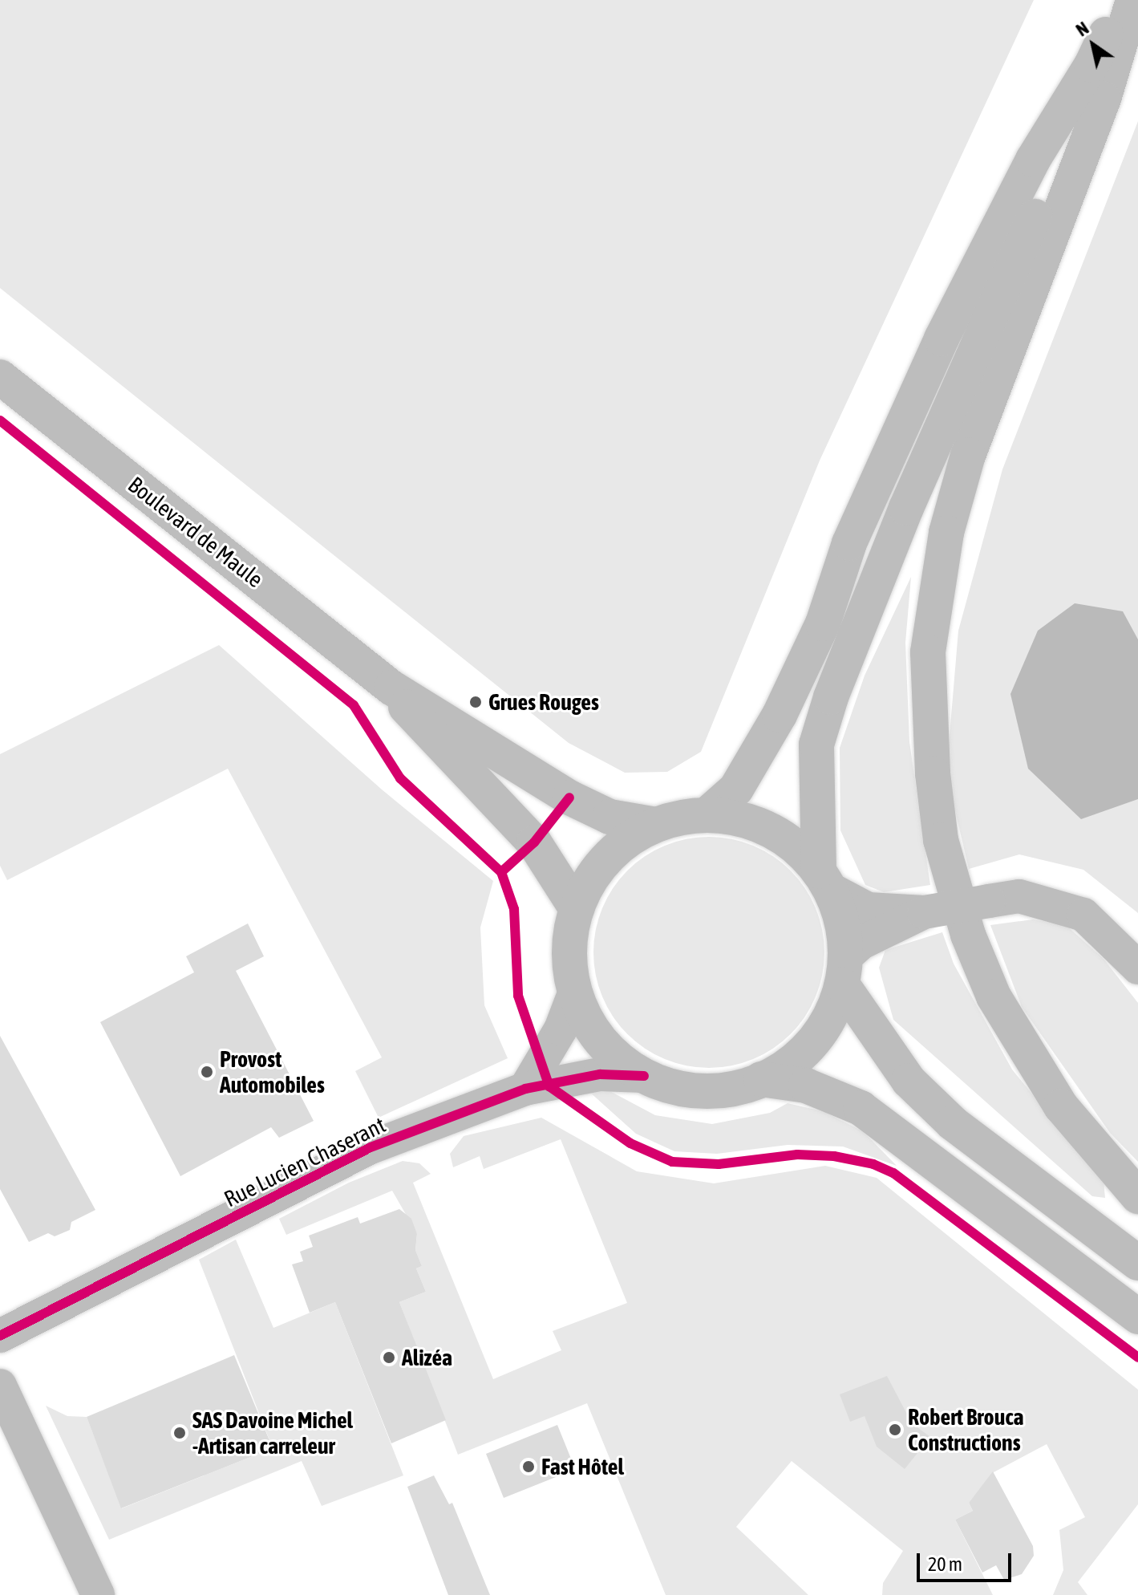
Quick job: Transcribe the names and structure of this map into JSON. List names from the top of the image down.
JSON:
{
  "streets": {
    "main road": ["Boulevard de Maule"],
    "street": ["Rue Lucien Chaserant"]
  },
  "places": [
    "Grues Rouges",
    "Provost Automobiles",
    "Alizéa",
    "Robert Brouca Constructions",
    "SAS Davoine Michel -Artisan carreleur",
    "Fast Hôtel"
  ],
  "scale_bar": "20 m",
  "north": "top left"
}
